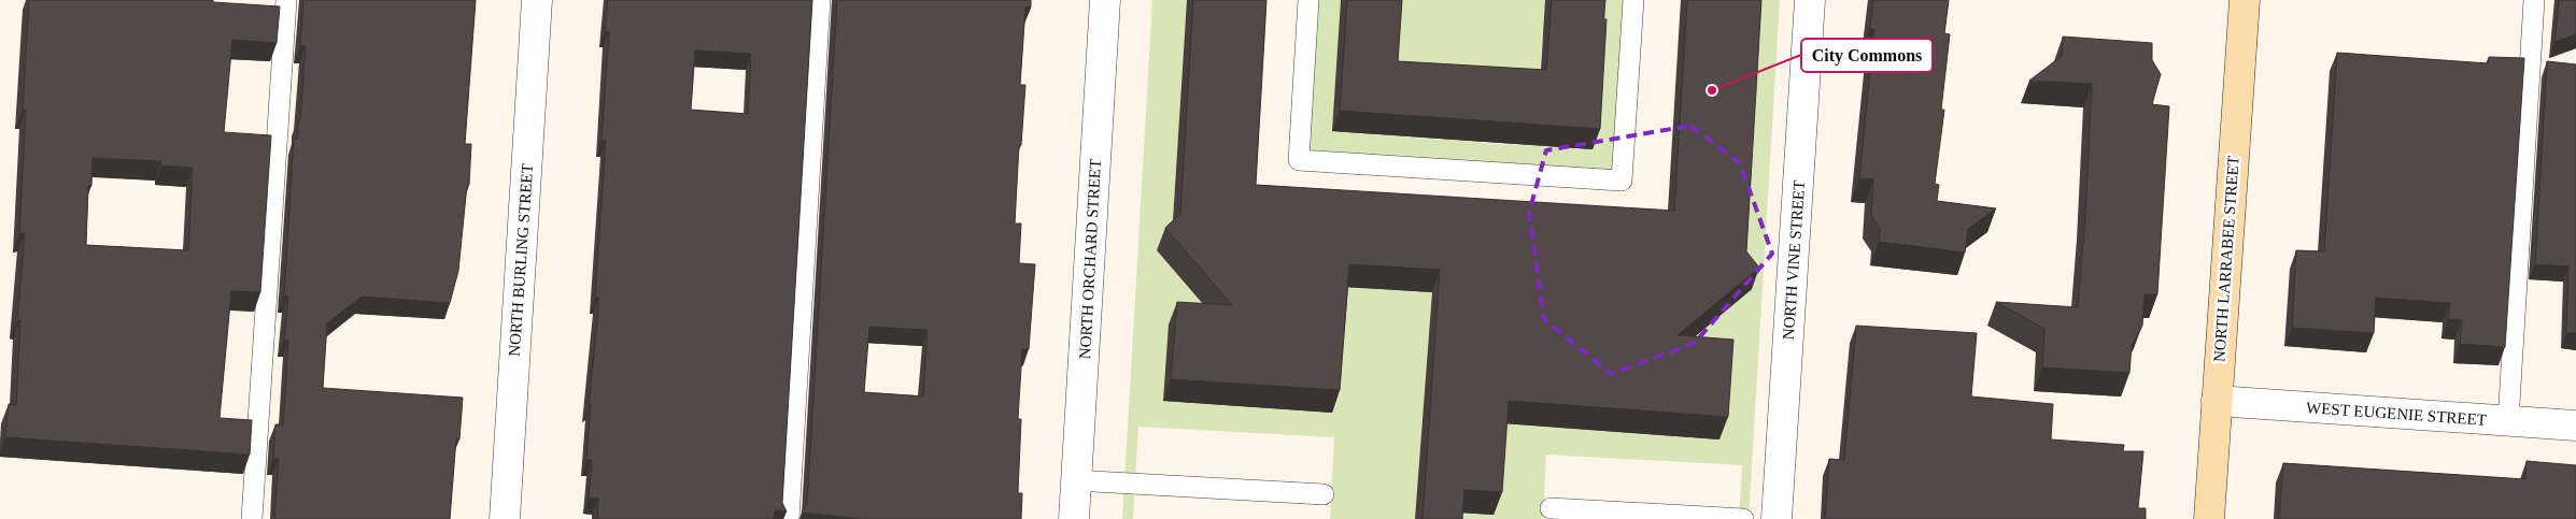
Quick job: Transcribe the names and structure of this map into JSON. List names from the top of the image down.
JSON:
{
  "streets": {
    "street": [
      "NORTH ORCHARD STREET",
      "NORTH LARRABEE STREET",
      "NORTH BURLING STREET",
      "NORTH VINE STREET",
      "WEST EUGENIE STREET"
    ]
  },
  "crossings": [
    ["NORTH LARRABEE STREET", "WEST EUGENIE STREET"]
  ],
  "places": ["City Commons"]
}
